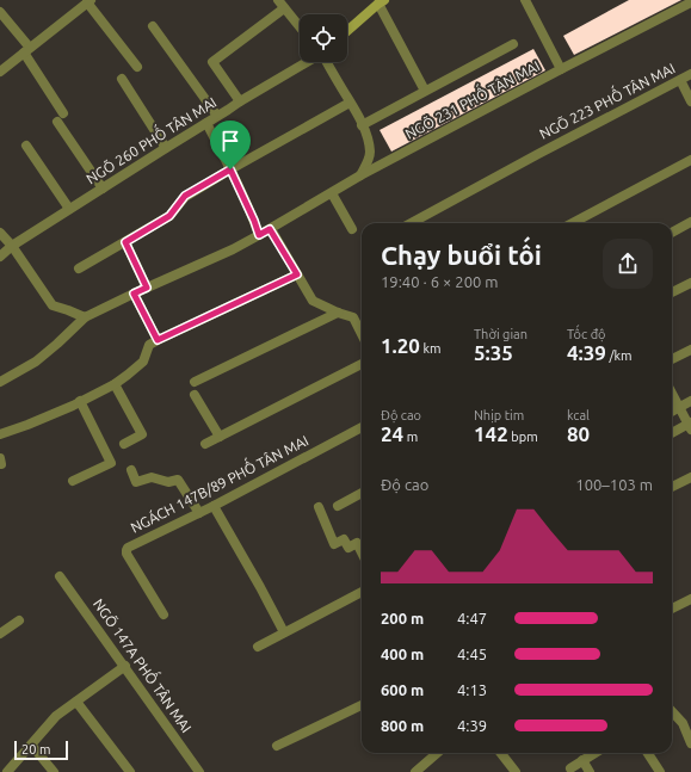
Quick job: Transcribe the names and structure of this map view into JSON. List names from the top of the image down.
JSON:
{
  "streets": {
    "street": [
      "NGÕ 231 PHỐ TÂN MAI",
      "NGÕ 223 PHỐ TÂN MAI",
      "NGÕ 260 PHỐ TÂN MAI",
      "NGÁCH 147B/89 PHỐ TÂN MAI",
      "NGÕ 147A PHỐ TÂN MAI"
    ]
  },
  "scale_bar": "20 m",
  "page": {
    "heading": ["Chạy buổi tối", "19:40 · 6 × 200 m"],
    "stats": [
      ["1.20 km"],
      ["Thời gian", "5:35"],
      ["Tốc độ", "4:39 /km"],
      ["Độ cao", "24 m"],
      ["Nhịp tim", "142 bpm"],
      ["kcal", "80"]
    ],
    "chart": ["Độ cao", "100–103 m"],
    "list": [
      {
        "name": "200 m",
        "note": "4:47"
      },
      {
        "name": "400 m",
        "note": "4:45"
      },
      {
        "name": "600 m",
        "note": "4:13"
      },
      {
        "name": "800 m",
        "note": "4:39"
      }
    ],
    "scale": "20 m"
  }
}
